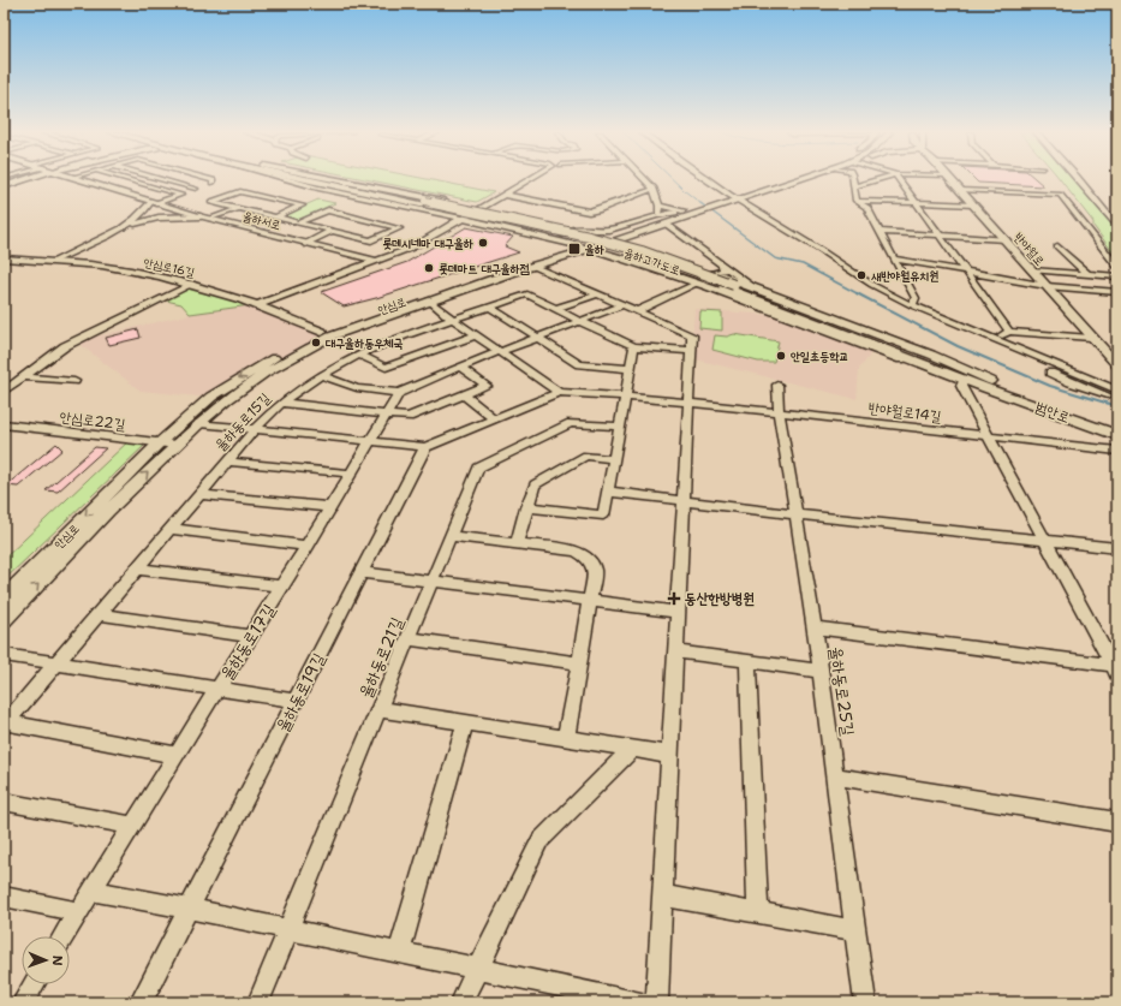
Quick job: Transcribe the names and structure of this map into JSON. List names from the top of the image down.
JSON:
{
  "streets": {
    "highway": ["율하고가도로", "범안로"],
    "main road": [
      "율하서로",
      "반야월로",
      "안심로16길",
      "안심로"
    ],
    "street": [
      "반야월로14길",
      "안심로22길",
      "율하동로15길",
      "율하동로17길",
      "율하동로21길",
      "율하동로25길",
      "율하동로19길"
    ]
  },
  "crossings": [
    ["율하고가도로", "범안로"],
    ["안심로16길", "안심로"],
    ["안심로", "안심로22길"],
    ["반야월로14길", "율하동로25길"]
  ],
  "places": {
    "other": [
      "롯데시네마 대구율하",
      "롯데마트 대구율하점",
      "새반야월유치원",
      "대구율하동우체국",
      "안일초등학교"
    ],
    "transit": ["율하"],
    "health": ["동산한방병원"]
  },
  "north": "right"
}
